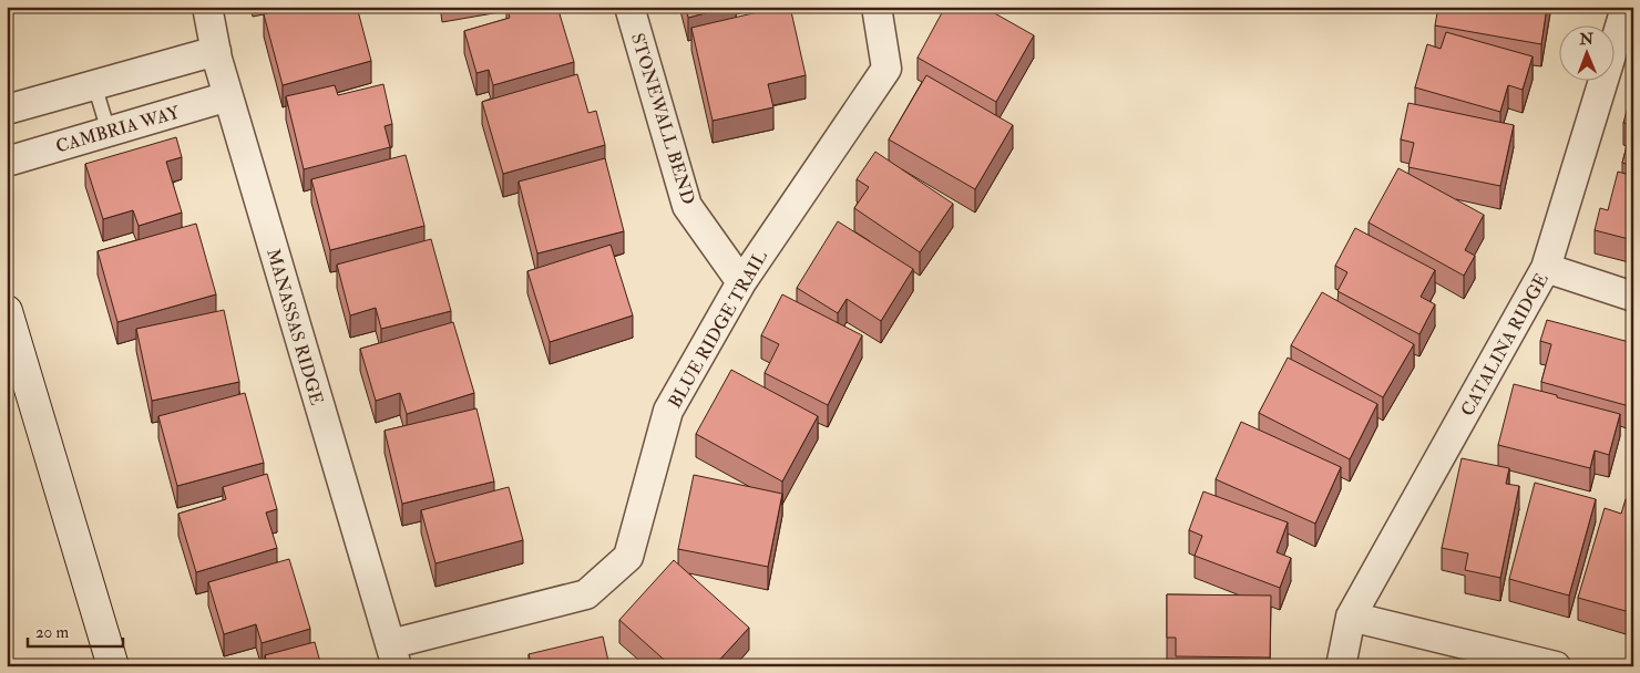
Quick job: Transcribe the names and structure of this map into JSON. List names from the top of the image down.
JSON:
{
  "streets": {
    "street": [
      "STONEWALL BEND",
      "CAMBRIA WAY",
      "MANASSAS RIDGE",
      "BLUE RIDGE TRAIL",
      "CATALINA RIDGE"
    ]
  },
  "crossings": [
    ["STONEWALL BEND", "BLUE RIDGE TRAIL"],
    ["CAMBRIA WAY", "MANASSAS RIDGE"],
    ["MANASSAS RIDGE", "BLUE RIDGE TRAIL"]
  ],
  "scale_bar": "20 m",
  "north": "top"
}
